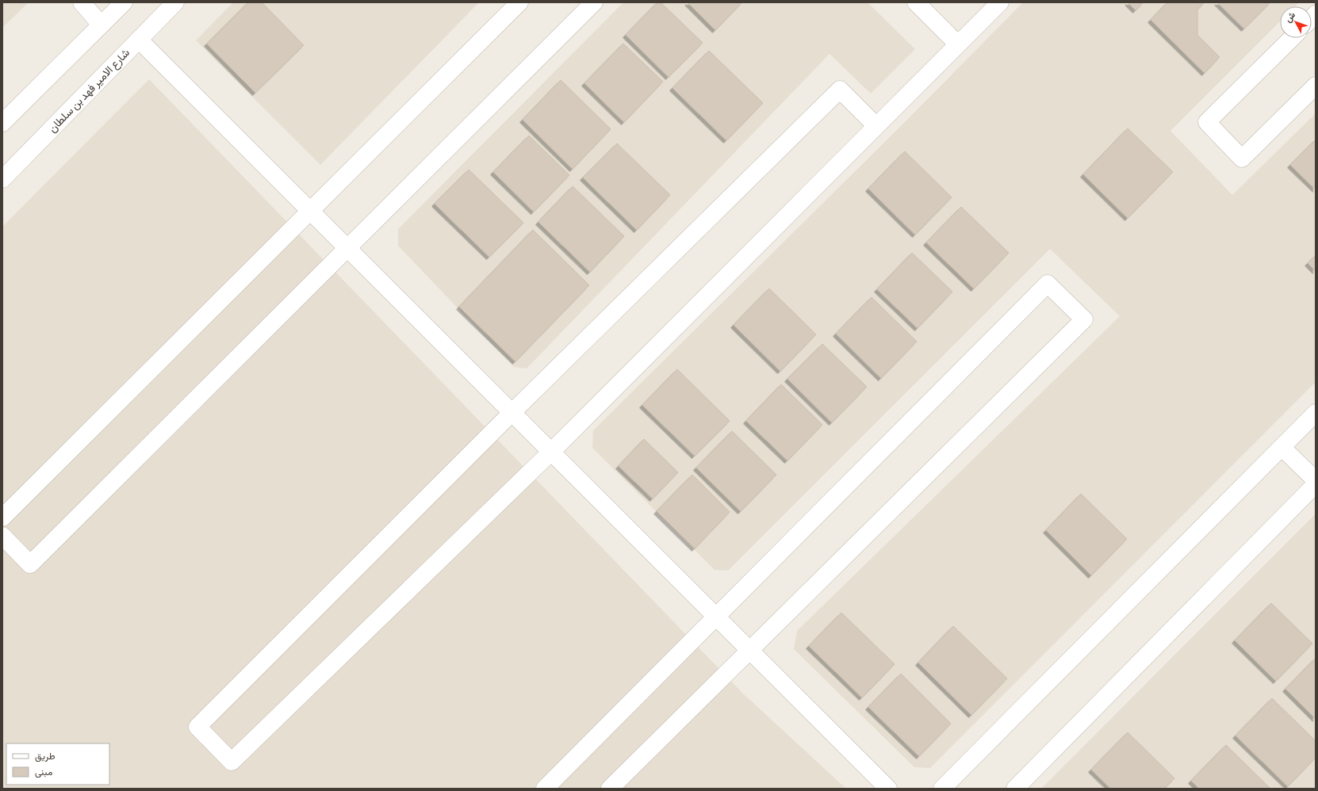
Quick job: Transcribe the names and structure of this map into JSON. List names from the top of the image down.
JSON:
{
  "streets": {
    "street": ["شارع الامير فهد بن سلطان"]
  },
  "legend": ["طريق", "مبنى"],
  "north": "top left"
}
